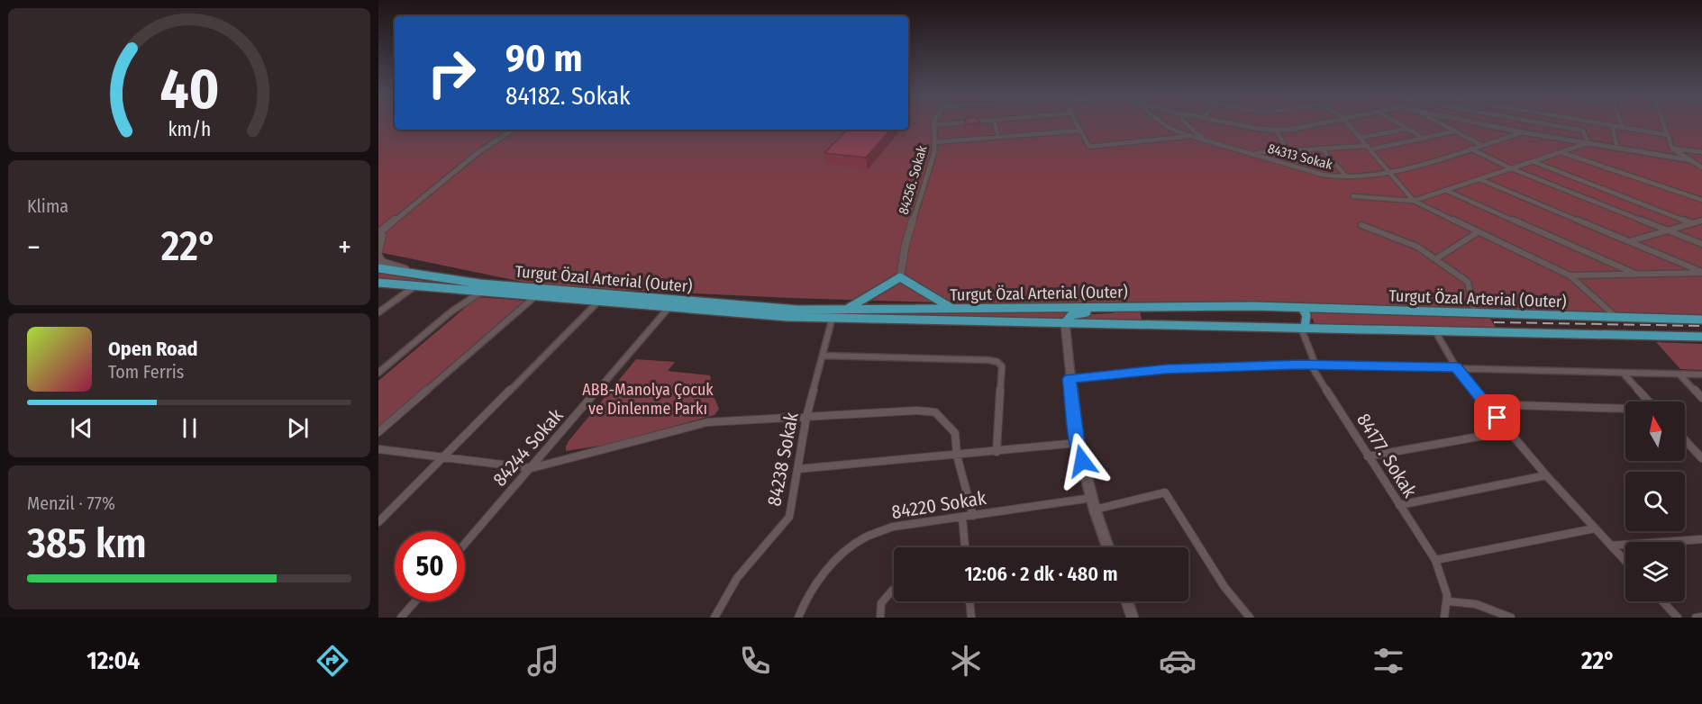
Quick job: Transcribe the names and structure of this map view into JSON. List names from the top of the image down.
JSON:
{
  "streets": {
    "main road": ["Turgut Özal Arterial (Outer)"],
    "street": [
      "84313 Sokak",
      "84256. Sokak",
      "84244 Sokak",
      "84177. Sokak",
      "84238 Sokak",
      "84220 Sokak"
    ]
  },
  "crossings": [
    ["Turgut Özal Arterial (Outer)", "84244 Sokak"],
    ["Turgut Özal Arterial (Outer)", "84177. Sokak"],
    ["Turgut Özal Arterial (Outer)", "84238 Sokak"]
  ],
  "parks": ["ABB-Manolya Çocuk ve Dinlenme Parkı"],
  "north": "top",
  "page": {
    "turn": ["90 m", "84182. Sokak"],
    "tile": [
      "Klima",
      ["Menzil · 77%", "385 km"]
    ],
    "heat": ["−", "22°", "+"],
    "song": ["Open Road", "Tom Ferris"],
    "limit": "50",
    "trip": "12:06 · 2 dk · 480 m",
    "tabs": ["12:04", "22°"],
    "gauge": ["40", "km/h"]
  }
}
